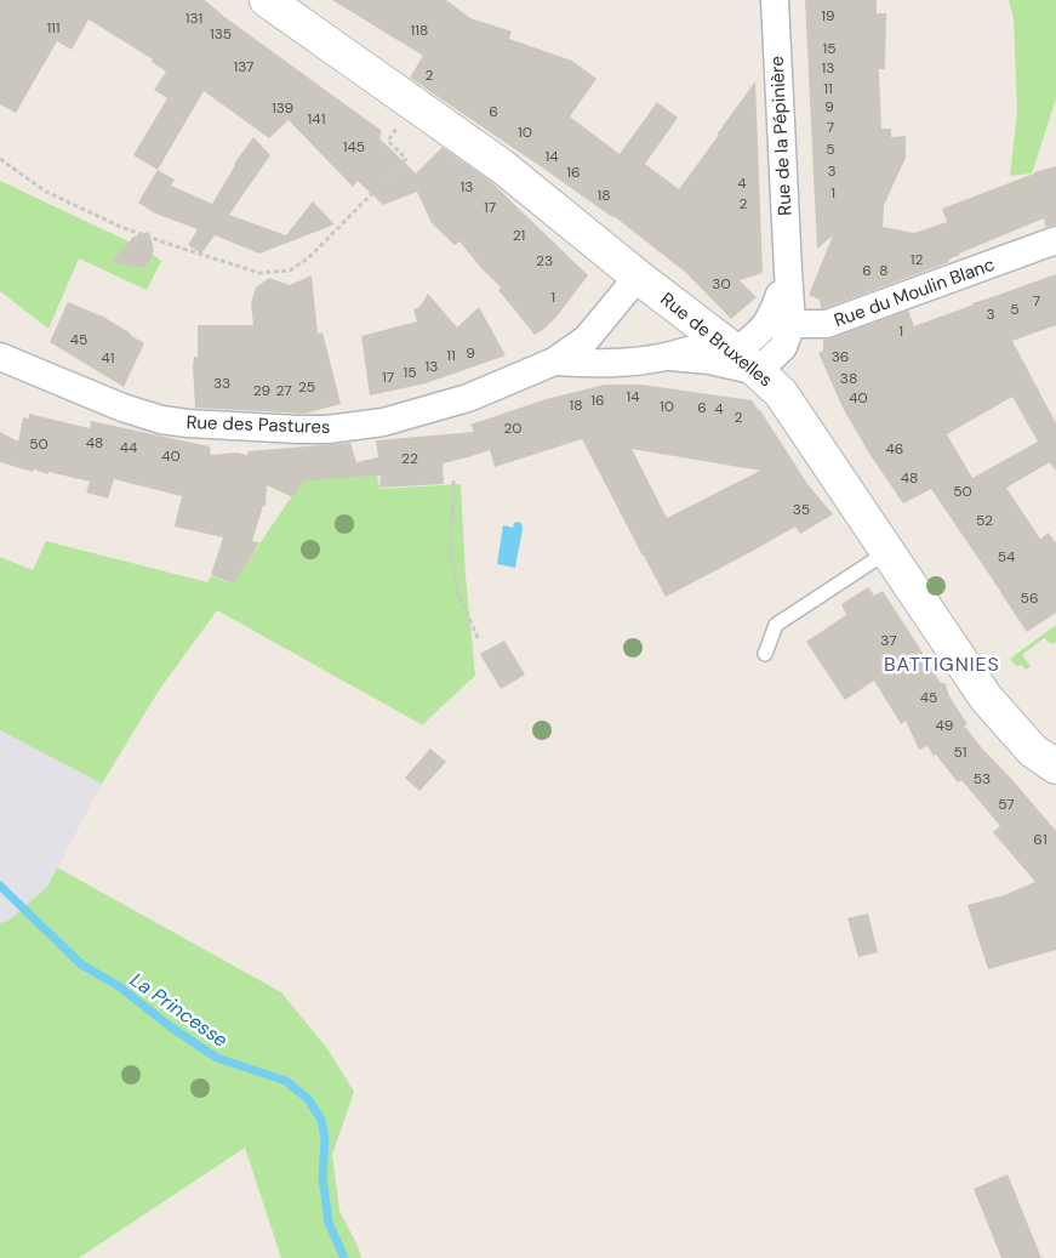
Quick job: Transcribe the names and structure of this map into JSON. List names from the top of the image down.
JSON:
{
  "streets": {
    "main road": ["Rue de Bruxelles"],
    "street": ["Rue de la Pépinière", "Rue du Moulin Blanc", "Rue des Pastures"]
  },
  "crossings": [
    ["Rue de la Pépinière", "Rue du Moulin Blanc"],
    ["Rue de Bruxelles", "Rue des Pastures"]
  ],
  "districts": ["BATTIGNIES"],
  "water": ["La Princesse"],
  "house_numbers": [
    "19",
    "131",
    "111",
    "118",
    "135",
    "15",
    "137",
    "13",
    "2",
    "11",
    "9",
    "139",
    "6",
    "141",
    "7",
    "10",
    "145",
    "5",
    "14",
    "3",
    "16",
    "4",
    "13",
    "1",
    "18",
    "2",
    "17",
    "21",
    "12",
    "23",
    "6",
    "8",
    "30",
    "1",
    "7",
    "5",
    "3",
    "1",
    "45",
    "9",
    "11",
    "36",
    "41",
    "13",
    "15",
    "17",
    "38",
    "33",
    "25",
    "29",
    "27",
    "14",
    "40",
    "16",
    "18",
    "10",
    "6",
    "4",
    "2",
    "20",
    "48",
    "50",
    "44",
    "46",
    "40",
    "22",
    "48",
    "50",
    "35",
    "52",
    "54",
    "56",
    "37",
    "45",
    "49",
    "51",
    "53",
    "57",
    "61"
  ]
}
